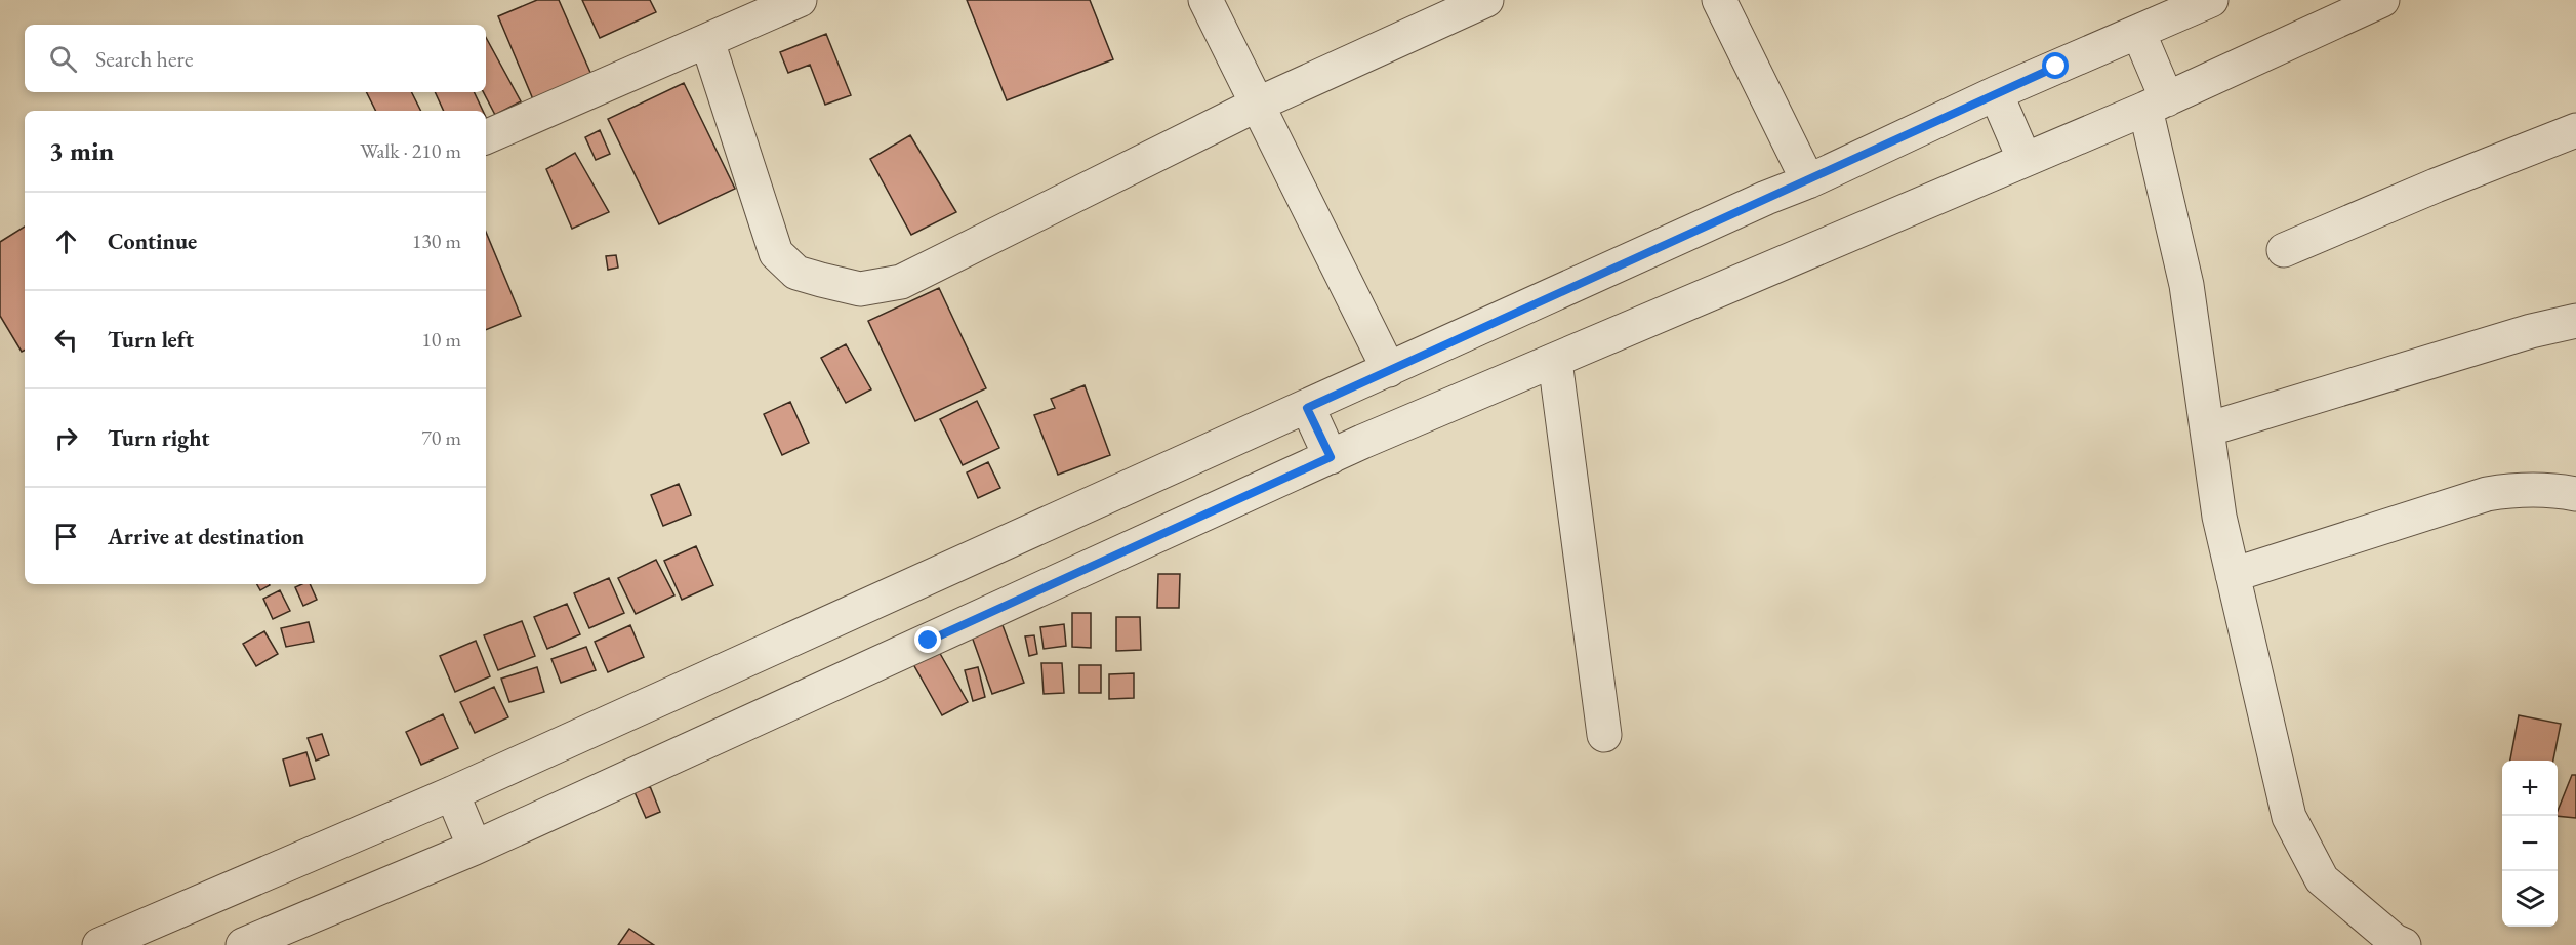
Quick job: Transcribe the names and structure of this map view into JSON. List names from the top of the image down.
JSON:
{
  "page": {
    "search": "Search here",
    "heading": ["3 min", "Walk · 210 m"],
    "list": [
      ["Continue", "130 m"],
      ["Turn left", "10 m"],
      ["Turn right", "70 m"],
      "Arrive at destination"
    ],
    "map_buttons": ["+", "−"]
  }
}
